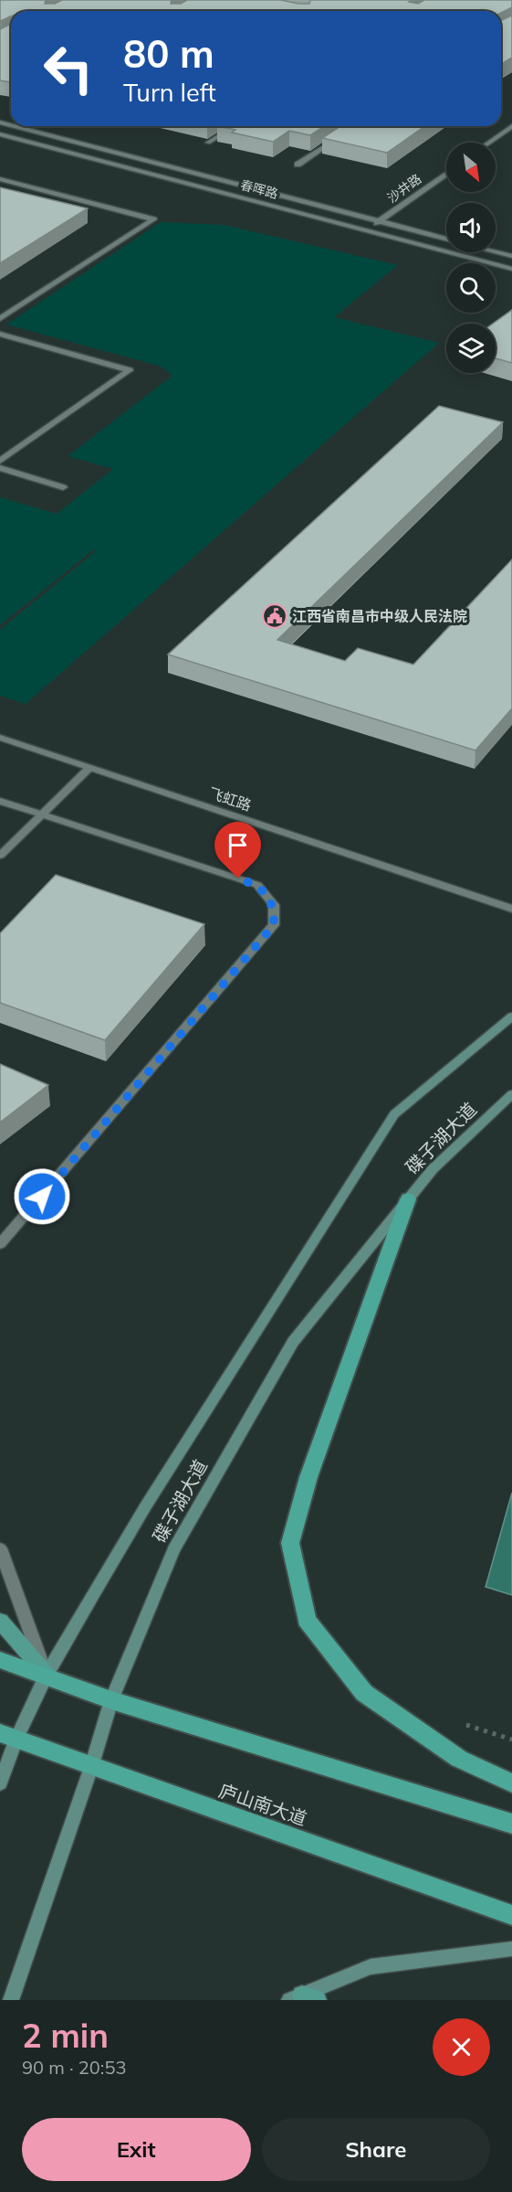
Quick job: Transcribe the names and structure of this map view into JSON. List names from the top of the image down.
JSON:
{
  "streets": {
    "highway": ["庐山南大道"],
    "main road": ["碟子湖大道"],
    "street": ["沙井路", "春晖路", "飞虹路"]
  },
  "crossings": [
    ["沙井路", "春晖路"],
    ["碟子湖大道", "庐山南大道"]
  ],
  "places": {
    "public building": ["江西省南昌市中级人民法院"]
  },
  "north": "bottom right",
  "page": {
    "turn": ["80 m", "Turn left"],
    "heading": ["2 min", "90 m · 20:53"],
    "buttons": ["Exit", "Share"]
  }
}
